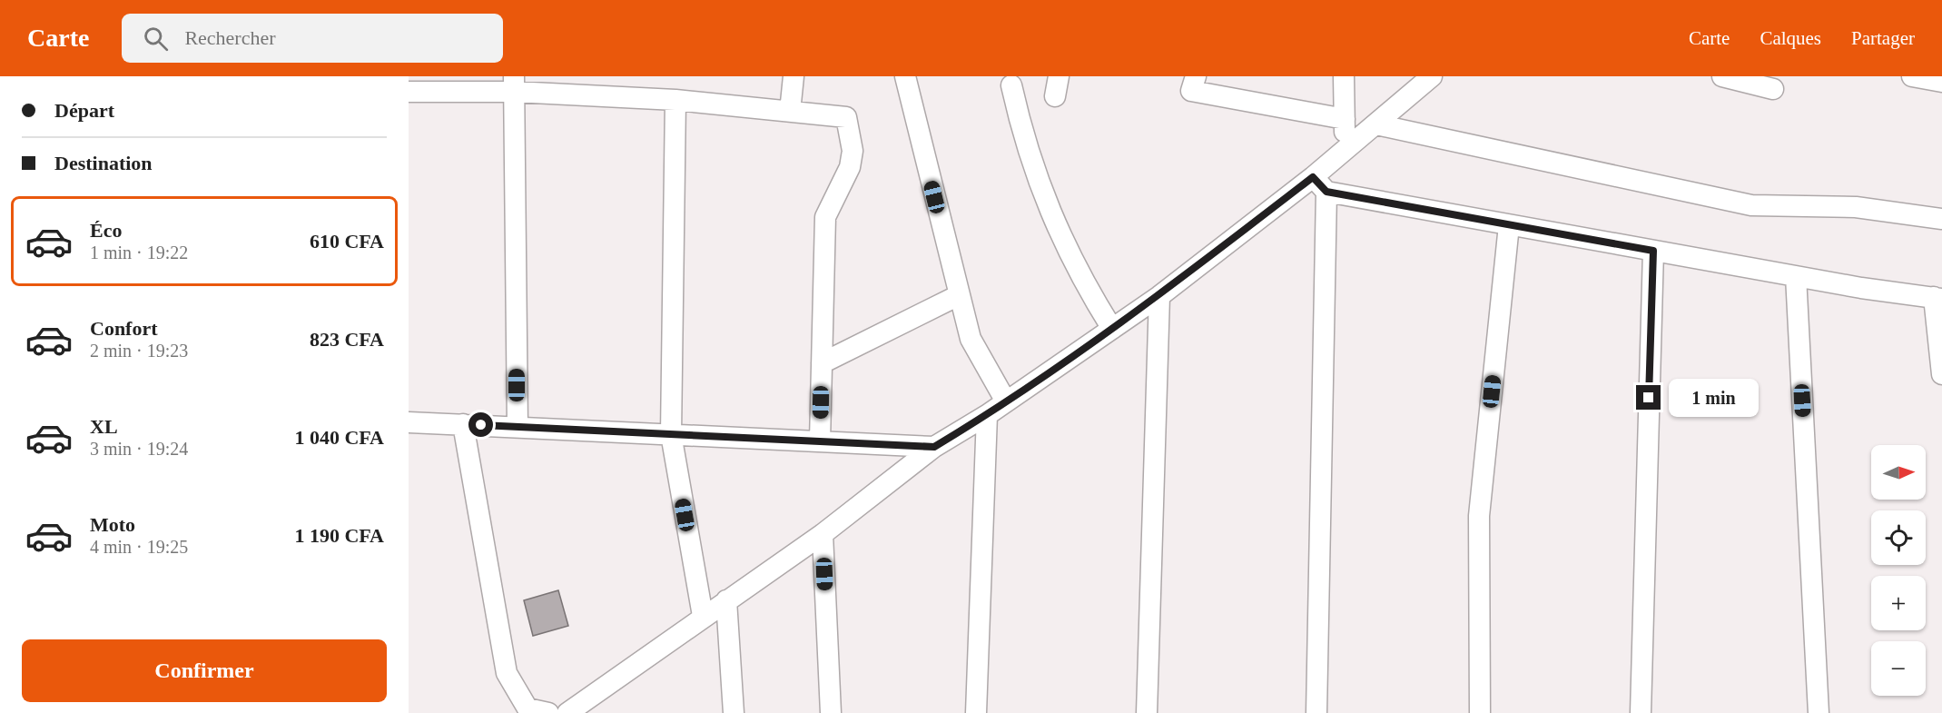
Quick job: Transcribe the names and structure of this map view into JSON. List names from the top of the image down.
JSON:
{
  "north": "right",
  "page": {
    "header": "Carte",
    "search": "Rechercher",
    "nav": ["Carte", "Calques", "Partager"],
    "banner": ["Départ", "Destination"],
    "list": [
      {
        "name": "Éco",
        "note": "1 min · 19:22",
        "value": "610 CFA"
      },
      {
        "name": "Confort",
        "note": "2 min · 19:23",
        "value": "823 CFA"
      },
      {
        "name": "XL",
        "note": "3 min · 19:24",
        "value": "1 040 CFA"
      },
      {
        "name": "Moto",
        "note": "4 min · 19:25",
        "value": "1 190 CFA"
      }
    ],
    "bubble": "1 min",
    "map_buttons": ["+", "−"],
    "buttons": "Confirmer"
  }
}
